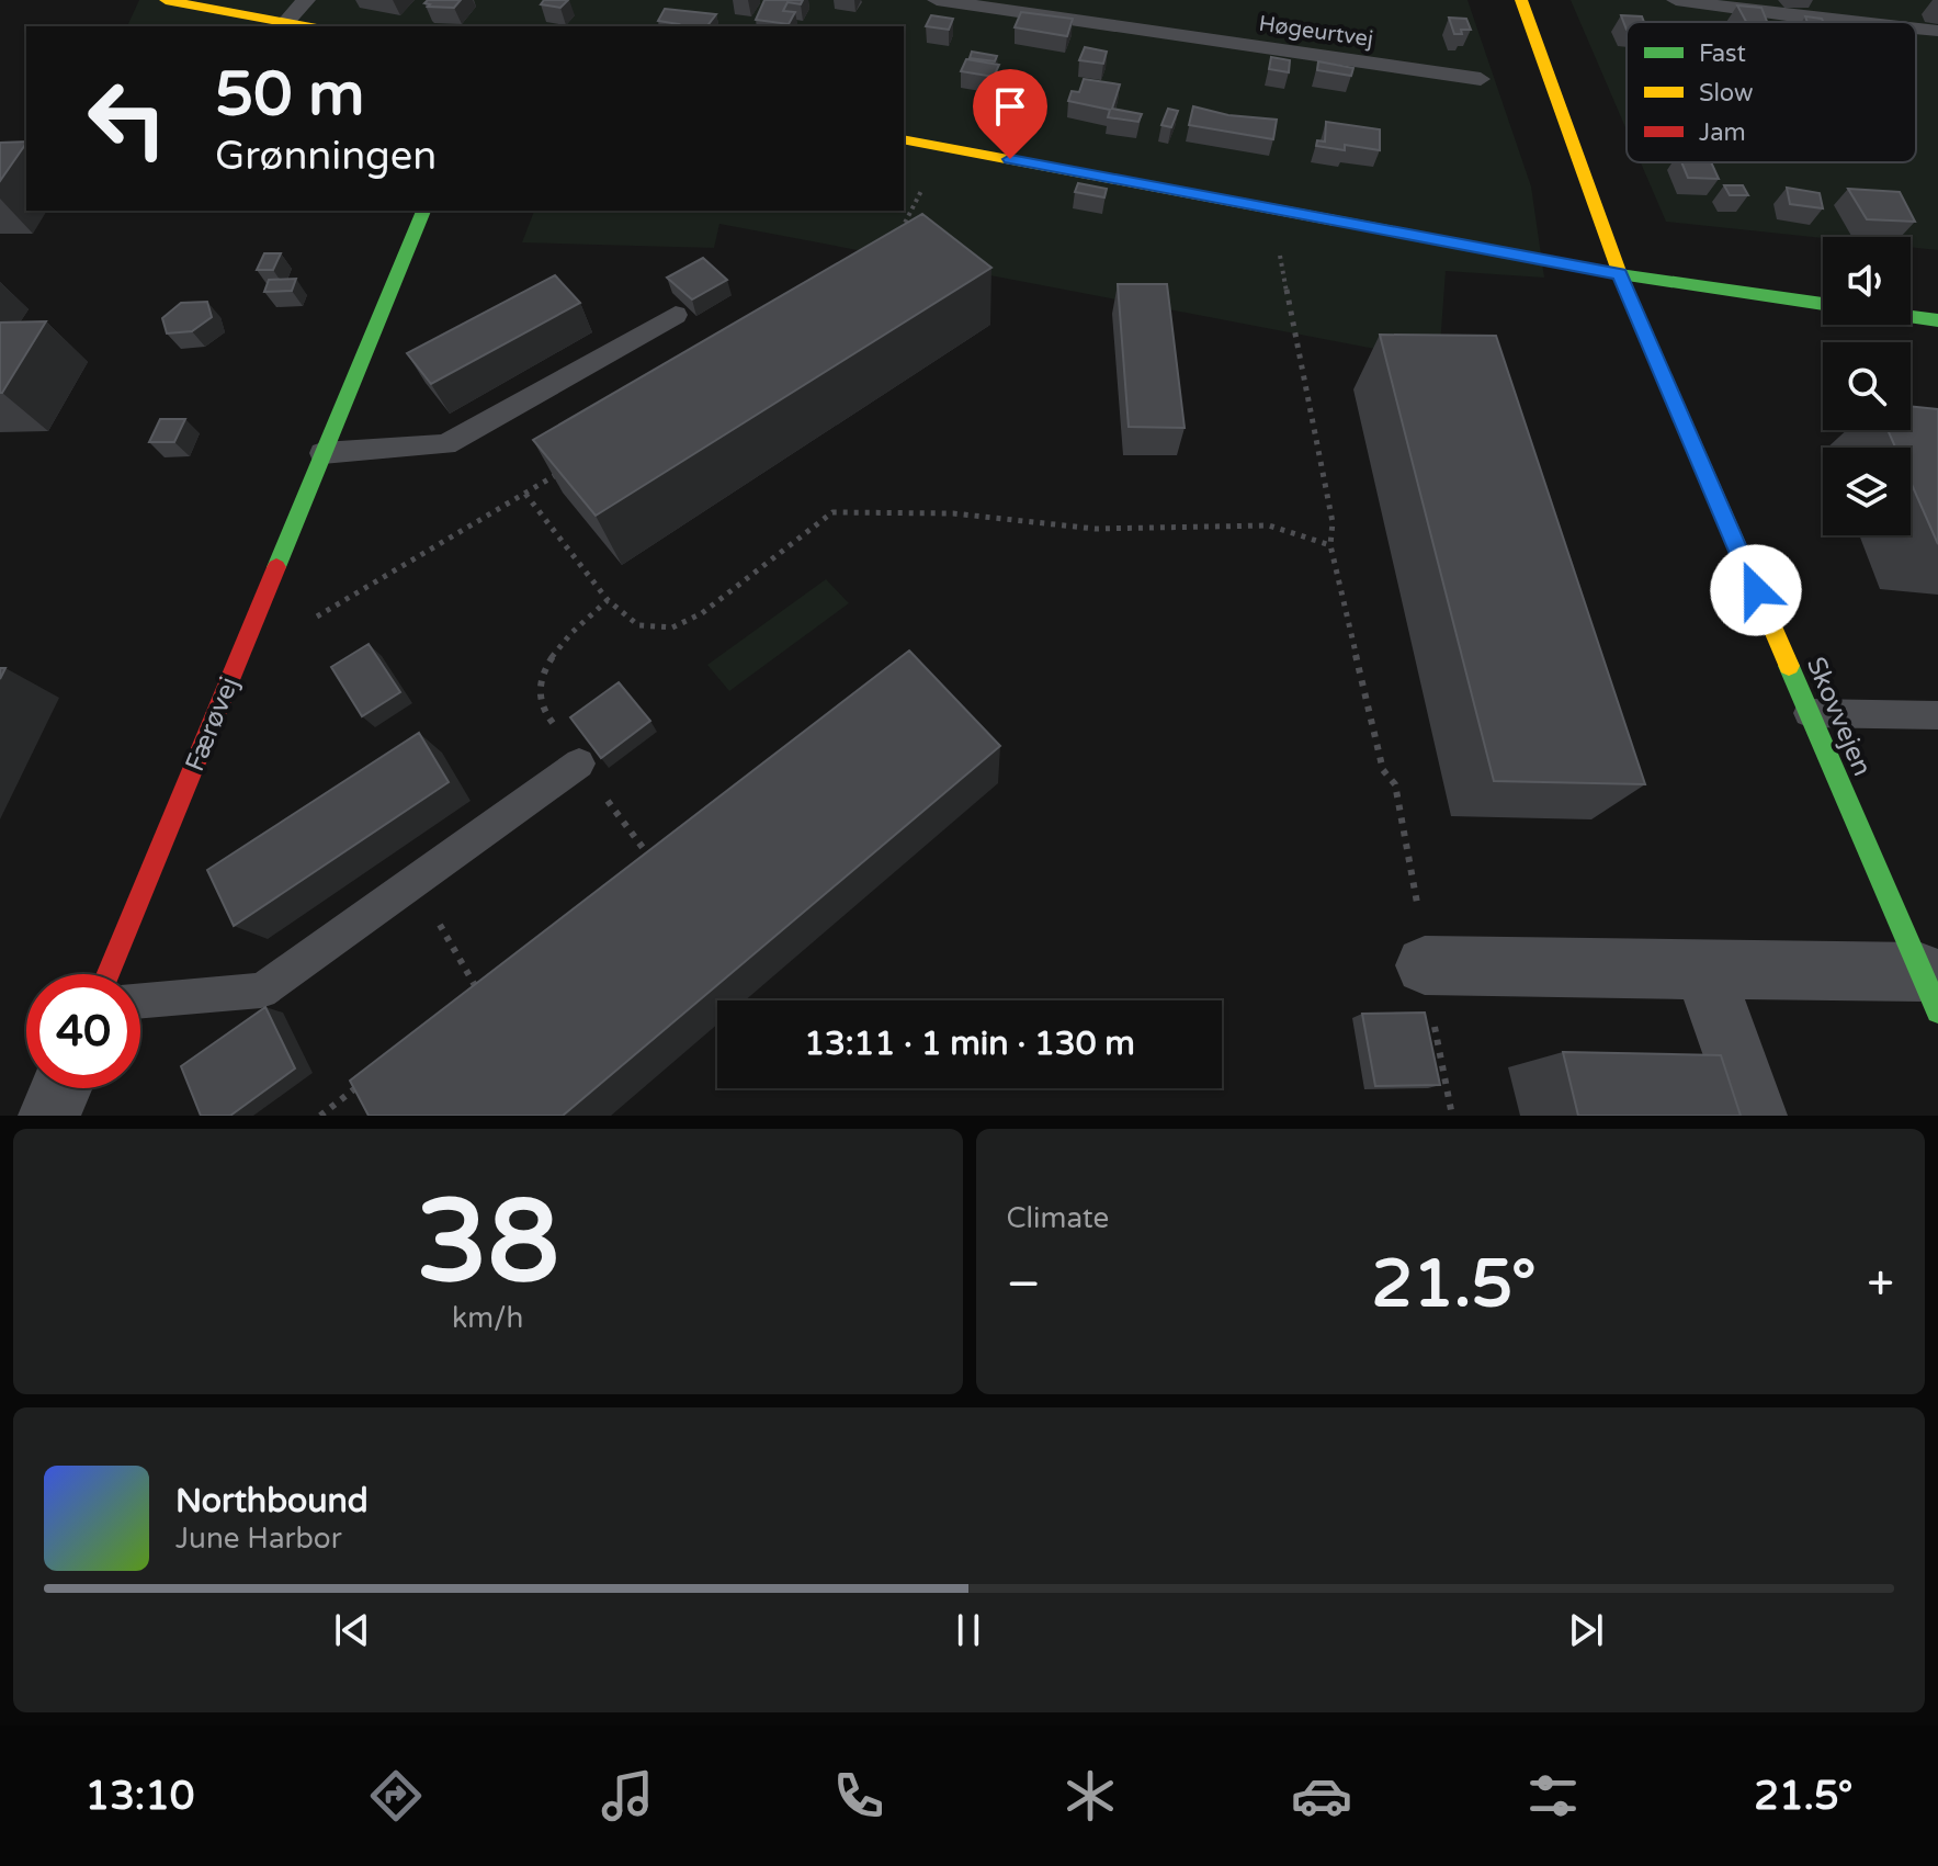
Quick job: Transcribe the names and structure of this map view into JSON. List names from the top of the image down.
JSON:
{
  "streets": {
    "street": ["Skovvejen", "Færøvej"],
    "lane": ["Høgeurtvej"]
  },
  "legend": ["Fast", "Slow", "Jam"],
  "page": {
    "turn": ["50 m", "Grønningen"],
    "limit": "40",
    "trip": "13:11 · 1 min · 130 m",
    "tile": [
      ["38", "km/h"],
      "Climate"
    ],
    "heat": ["−", "21.5°", "+"],
    "song": ["Northbound", "June Harbor"],
    "tabs": ["13:10", "21.5°"]
  }
}
